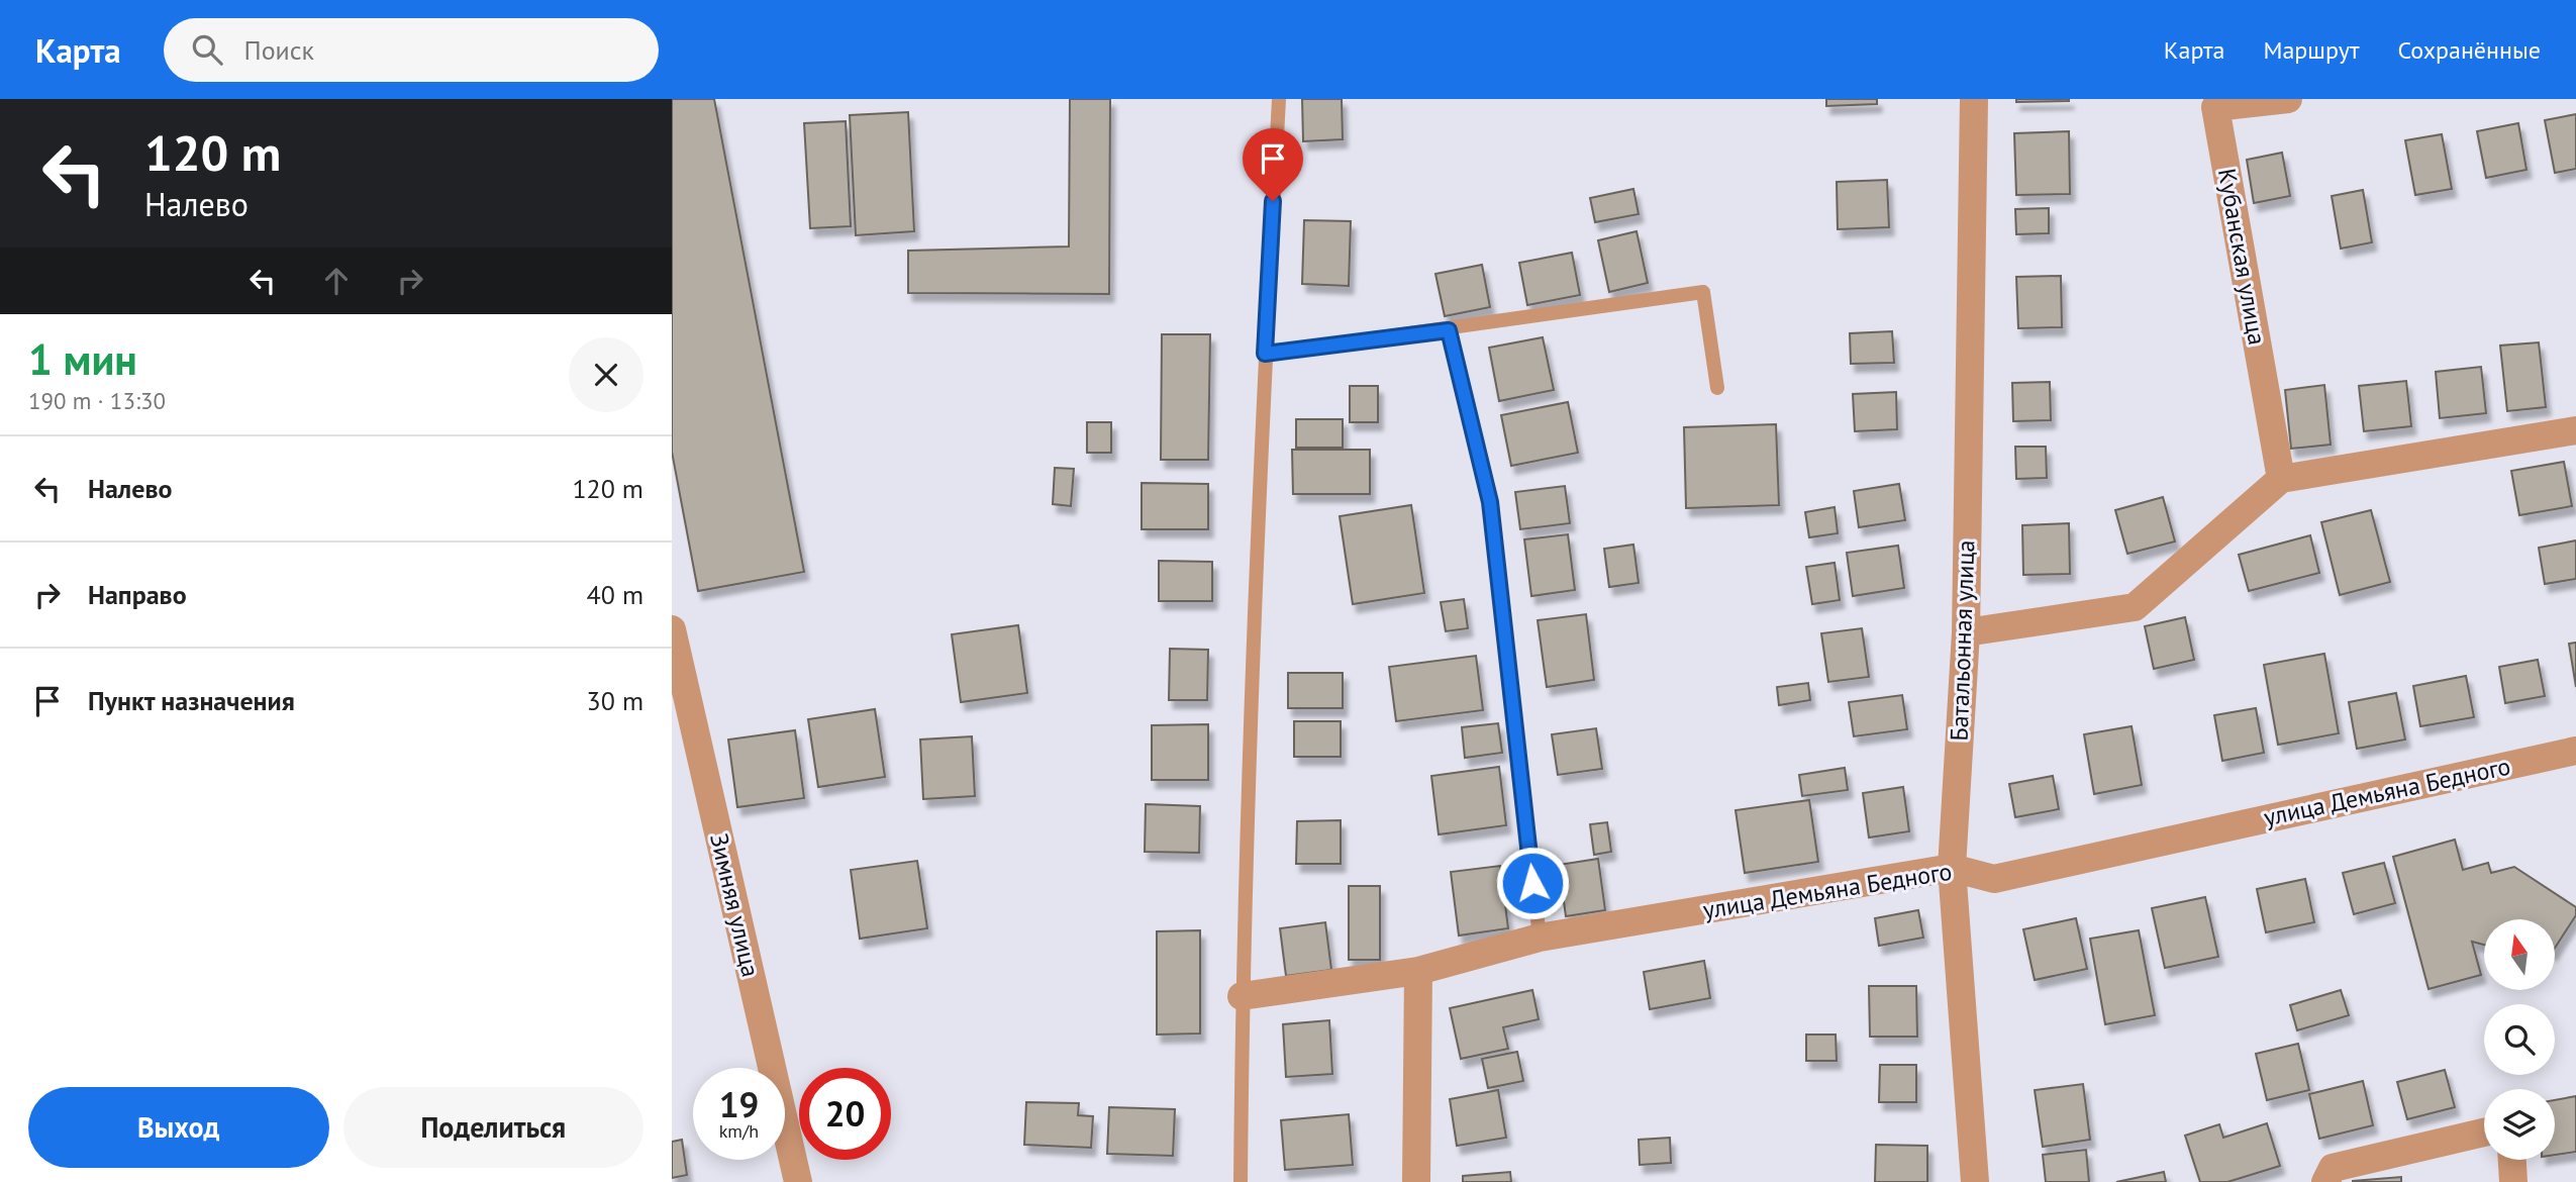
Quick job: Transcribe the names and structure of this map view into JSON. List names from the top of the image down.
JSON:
{
  "streets": {
    "street": [
      "Кубанская улица",
      "Батальонная улица",
      "улица Демьяна Бедного",
      "Зимняя улица"
    ]
  },
  "crossings": [
    ["Батальонная улица", "улица Демьяна Бедного"]
  ],
  "north": "top",
  "page": {
    "header": "Карта",
    "search": "Поиск",
    "nav": ["Карта", "Маршрут", "Сохранённые"],
    "turn": ["120 m", "Налево"],
    "heading": ["1 мин", "190 m · 13:30"],
    "list": [
      {
        "name": "Налево",
        "value": "120 m"
      },
      {
        "name": "Направо",
        "value": "40 m"
      },
      {
        "name": "Пункт назначения",
        "value": "30 m"
      }
    ],
    "speed": "19 km/h",
    "limit": "20",
    "buttons": ["Выход", "Поделиться"]
  }
}
